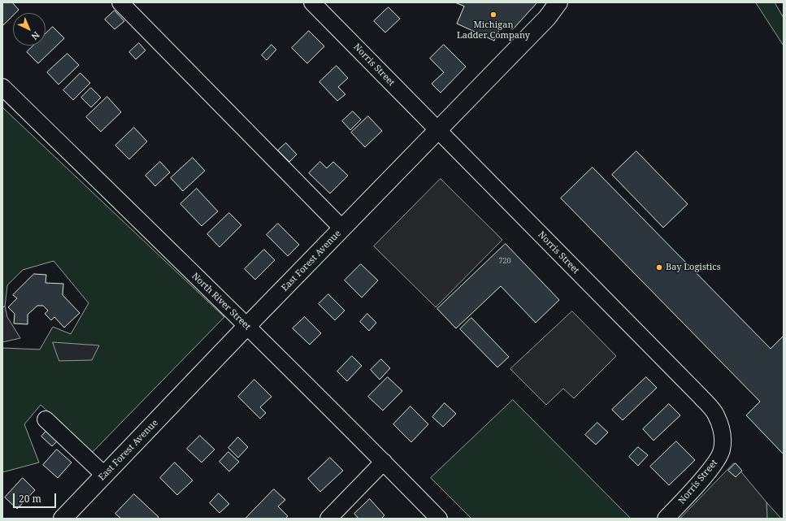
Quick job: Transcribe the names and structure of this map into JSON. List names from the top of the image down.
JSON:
{
  "streets": {
    "main road": ["East Forest Avenue"],
    "street": ["Norris Street", "North River Street"]
  },
  "crossings": [
    ["Norris Street", "East Forest Avenue"],
    ["East Forest Avenue", "North River Street"]
  ],
  "places": ["Michigan Ladder Company", "Bay Logistics"],
  "house_numbers": ["720"],
  "scale_bar": "20 m",
  "north": "bottom right"
}
